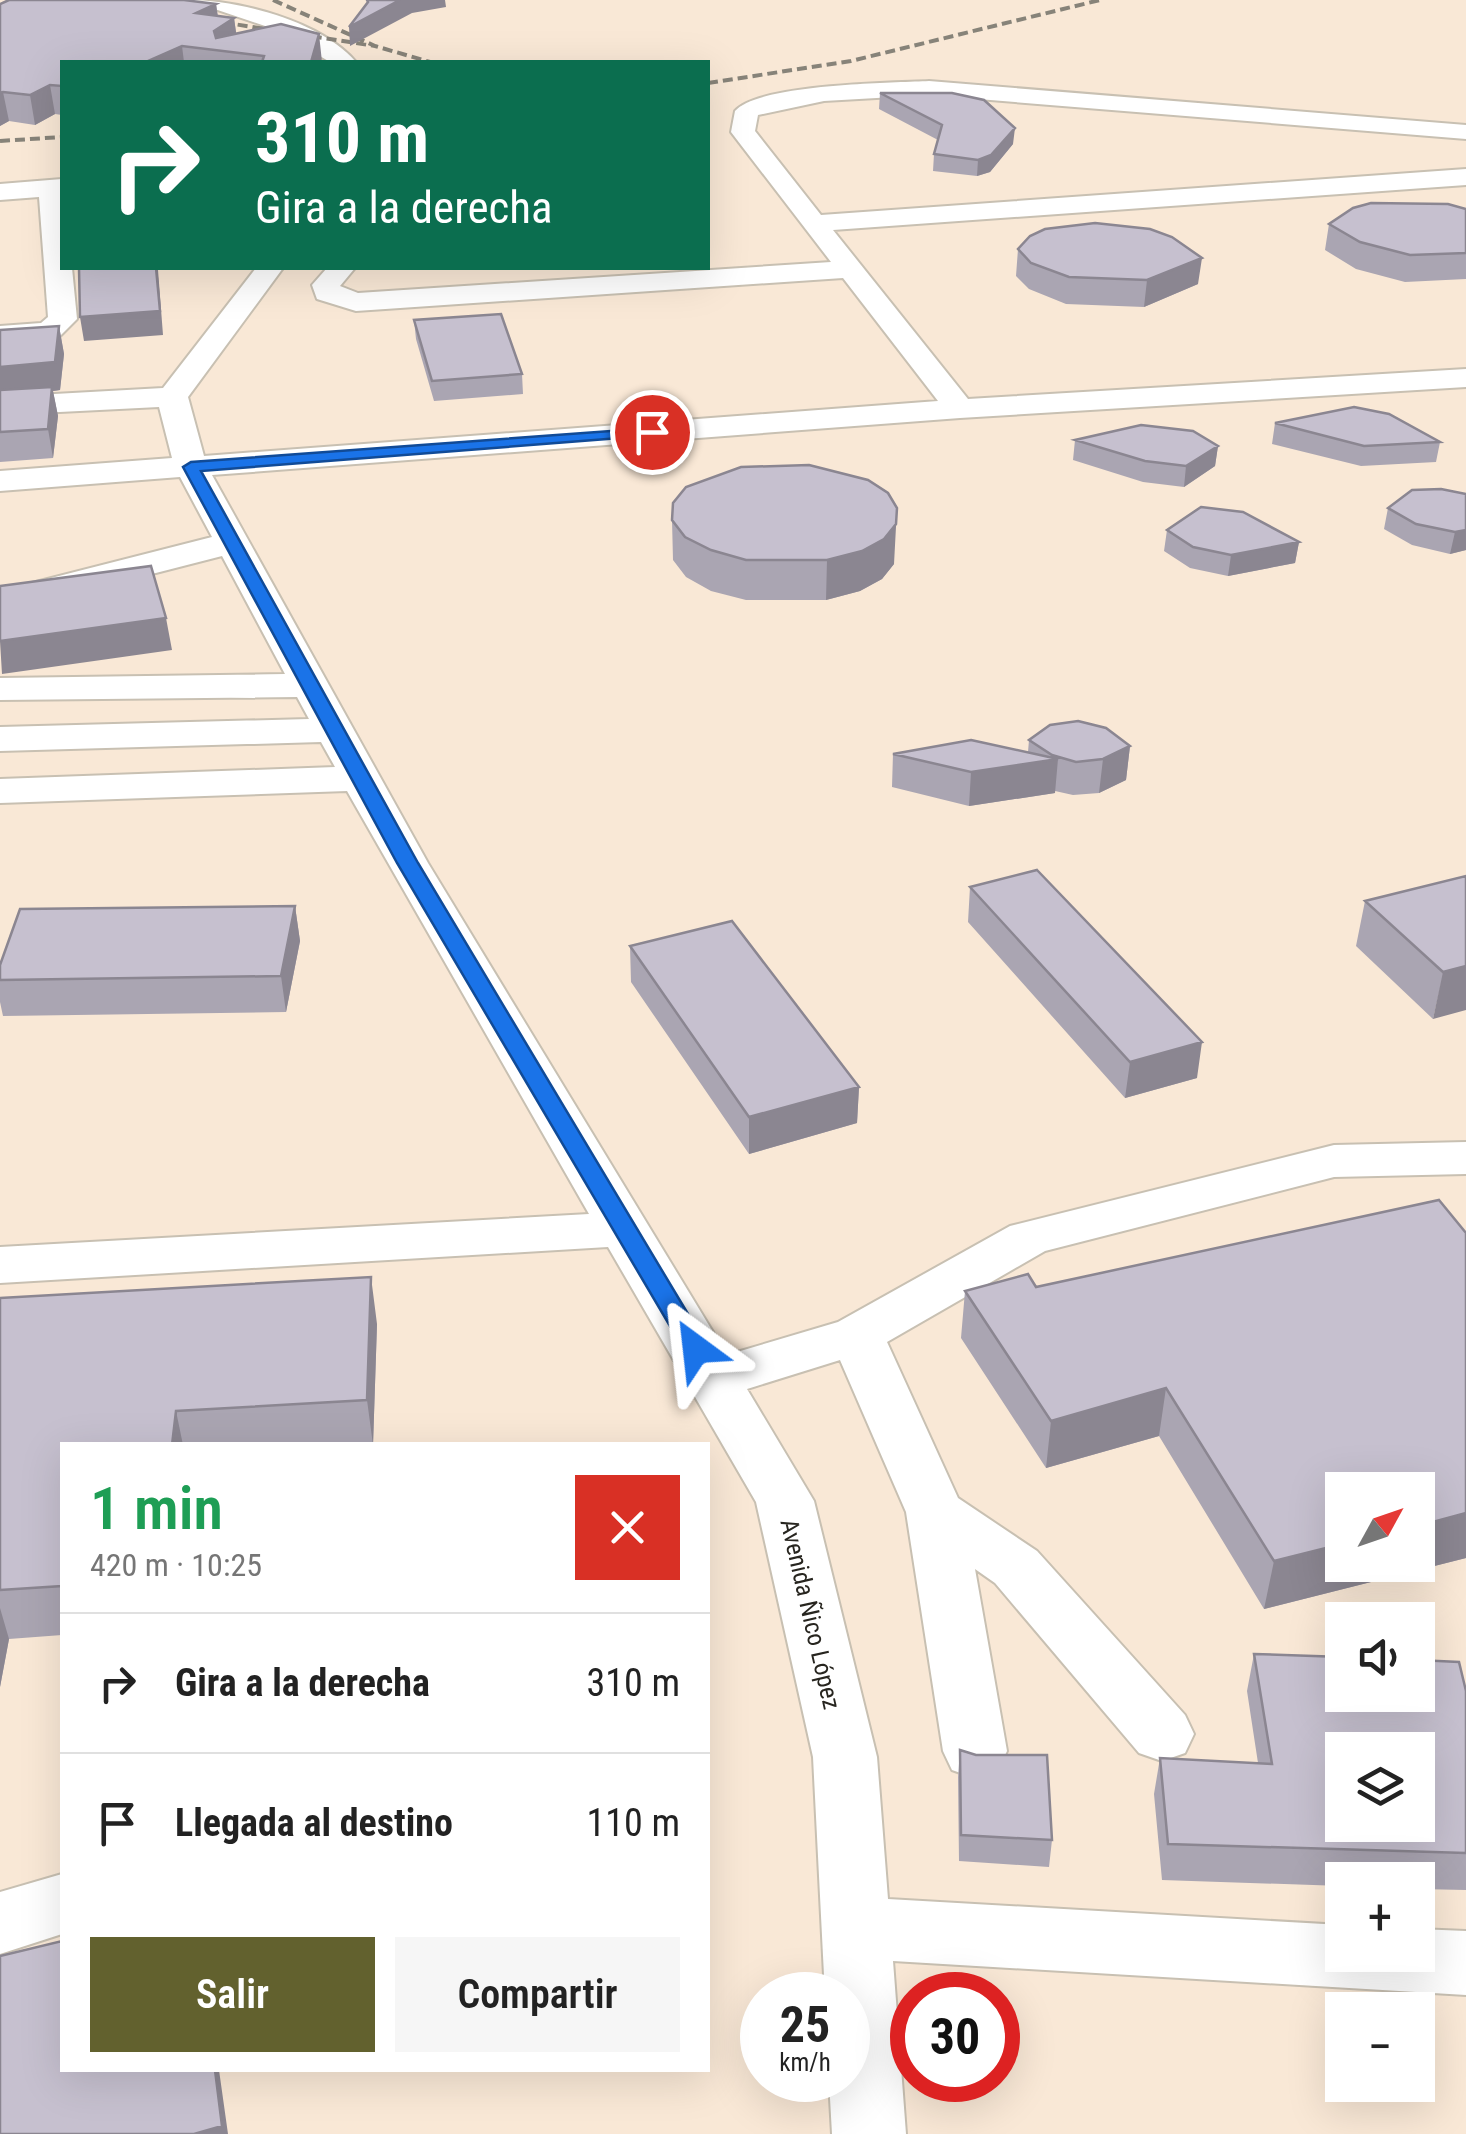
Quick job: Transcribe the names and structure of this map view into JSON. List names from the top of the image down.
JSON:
{
  "streets": {
    "street": ["Avenida Ñico López"]
  },
  "north": "top right",
  "page": {
    "turn": ["310 m", "Gira a la derecha"],
    "heading": ["1 min", "420 m · 10:25"],
    "map_buttons": ["+", "−"],
    "list": [
      {
        "name": "Gira a la derecha",
        "value": "310 m"
      },
      {
        "name": "Llegada al destino",
        "value": "110 m"
      }
    ],
    "buttons": ["Salir", "Compartir"],
    "speed": "25 km/h",
    "limit": "30"
  }
}
